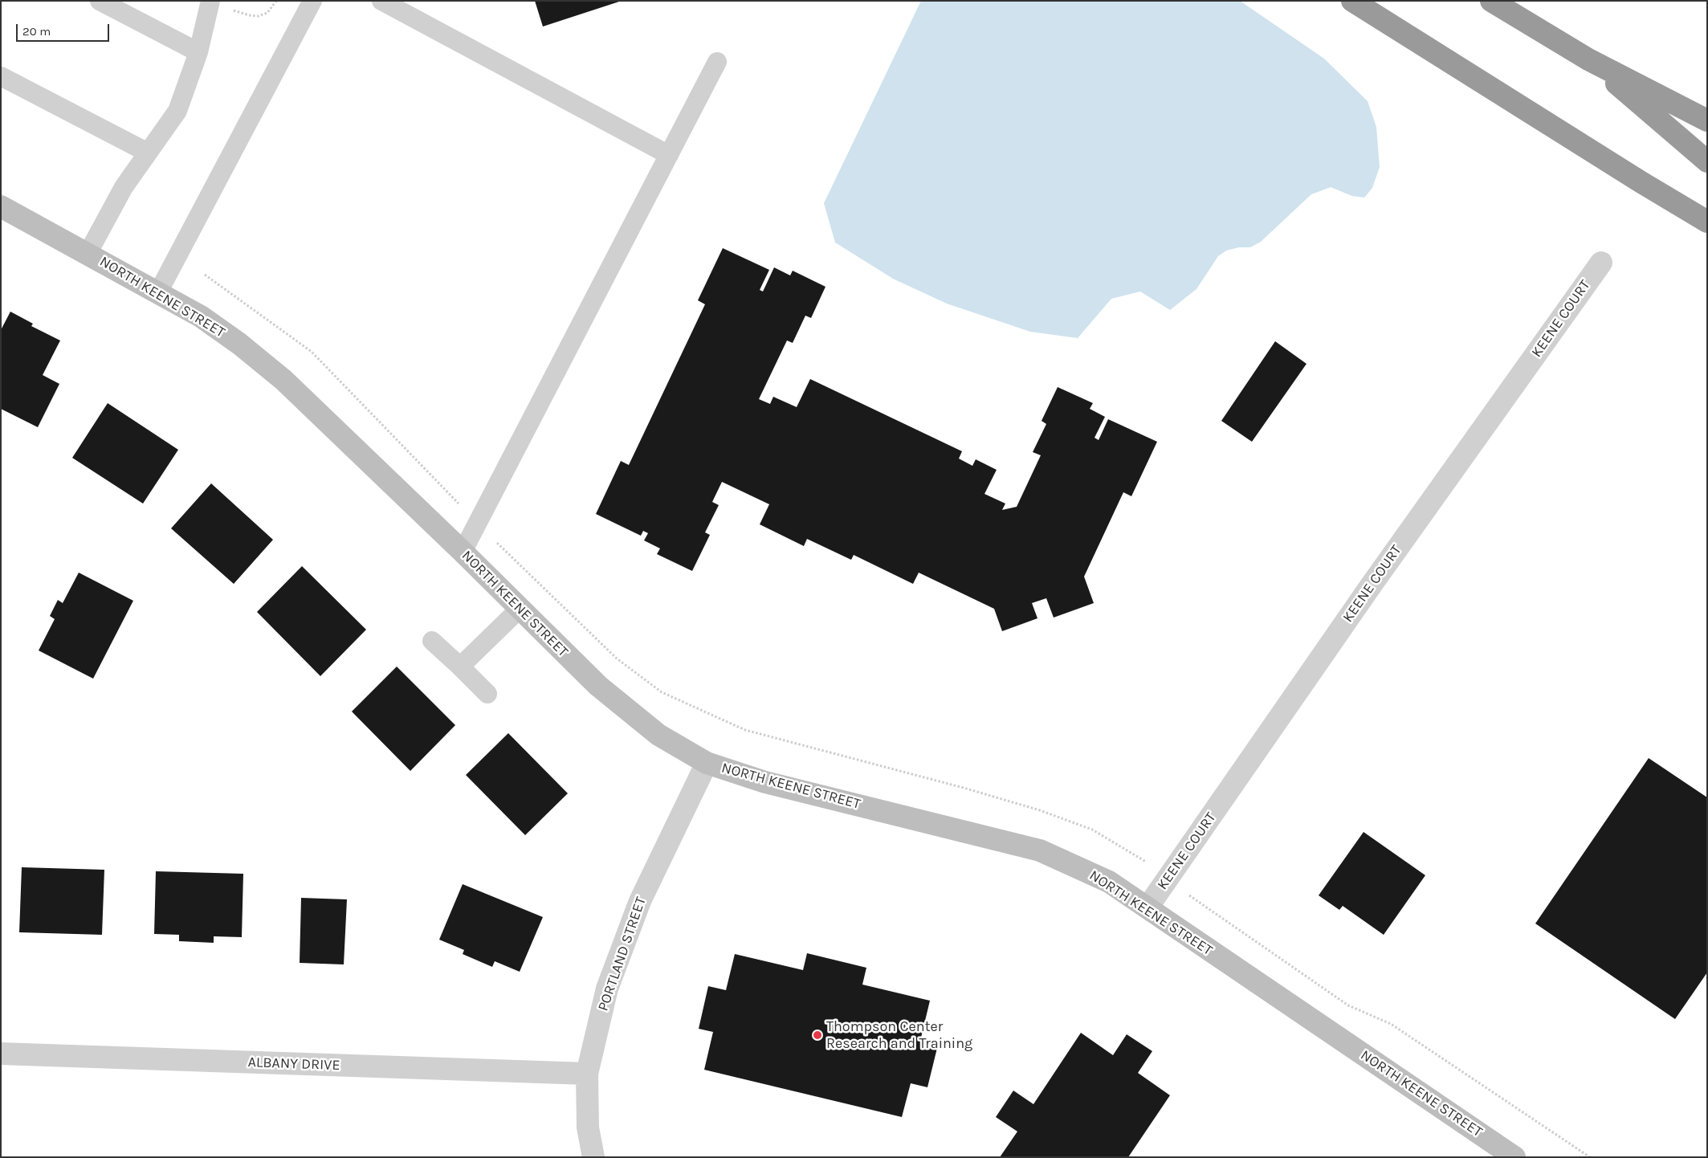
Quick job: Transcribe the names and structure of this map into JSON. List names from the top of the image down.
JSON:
{
  "streets": {
    "street": [
      "NORTH KEENE STREET",
      "KEENE COURT",
      "PORTLAND STREET",
      "ALBANY DRIVE"
    ]
  },
  "crossings": [
    ["NORTH KEENE STREET", "KEENE COURT"],
    ["NORTH KEENE STREET", "PORTLAND STREET"],
    ["PORTLAND STREET", "ALBANY DRIVE"]
  ],
  "places": ["Thompson Center Research and Training"],
  "scale_bar": "20 m"
}
